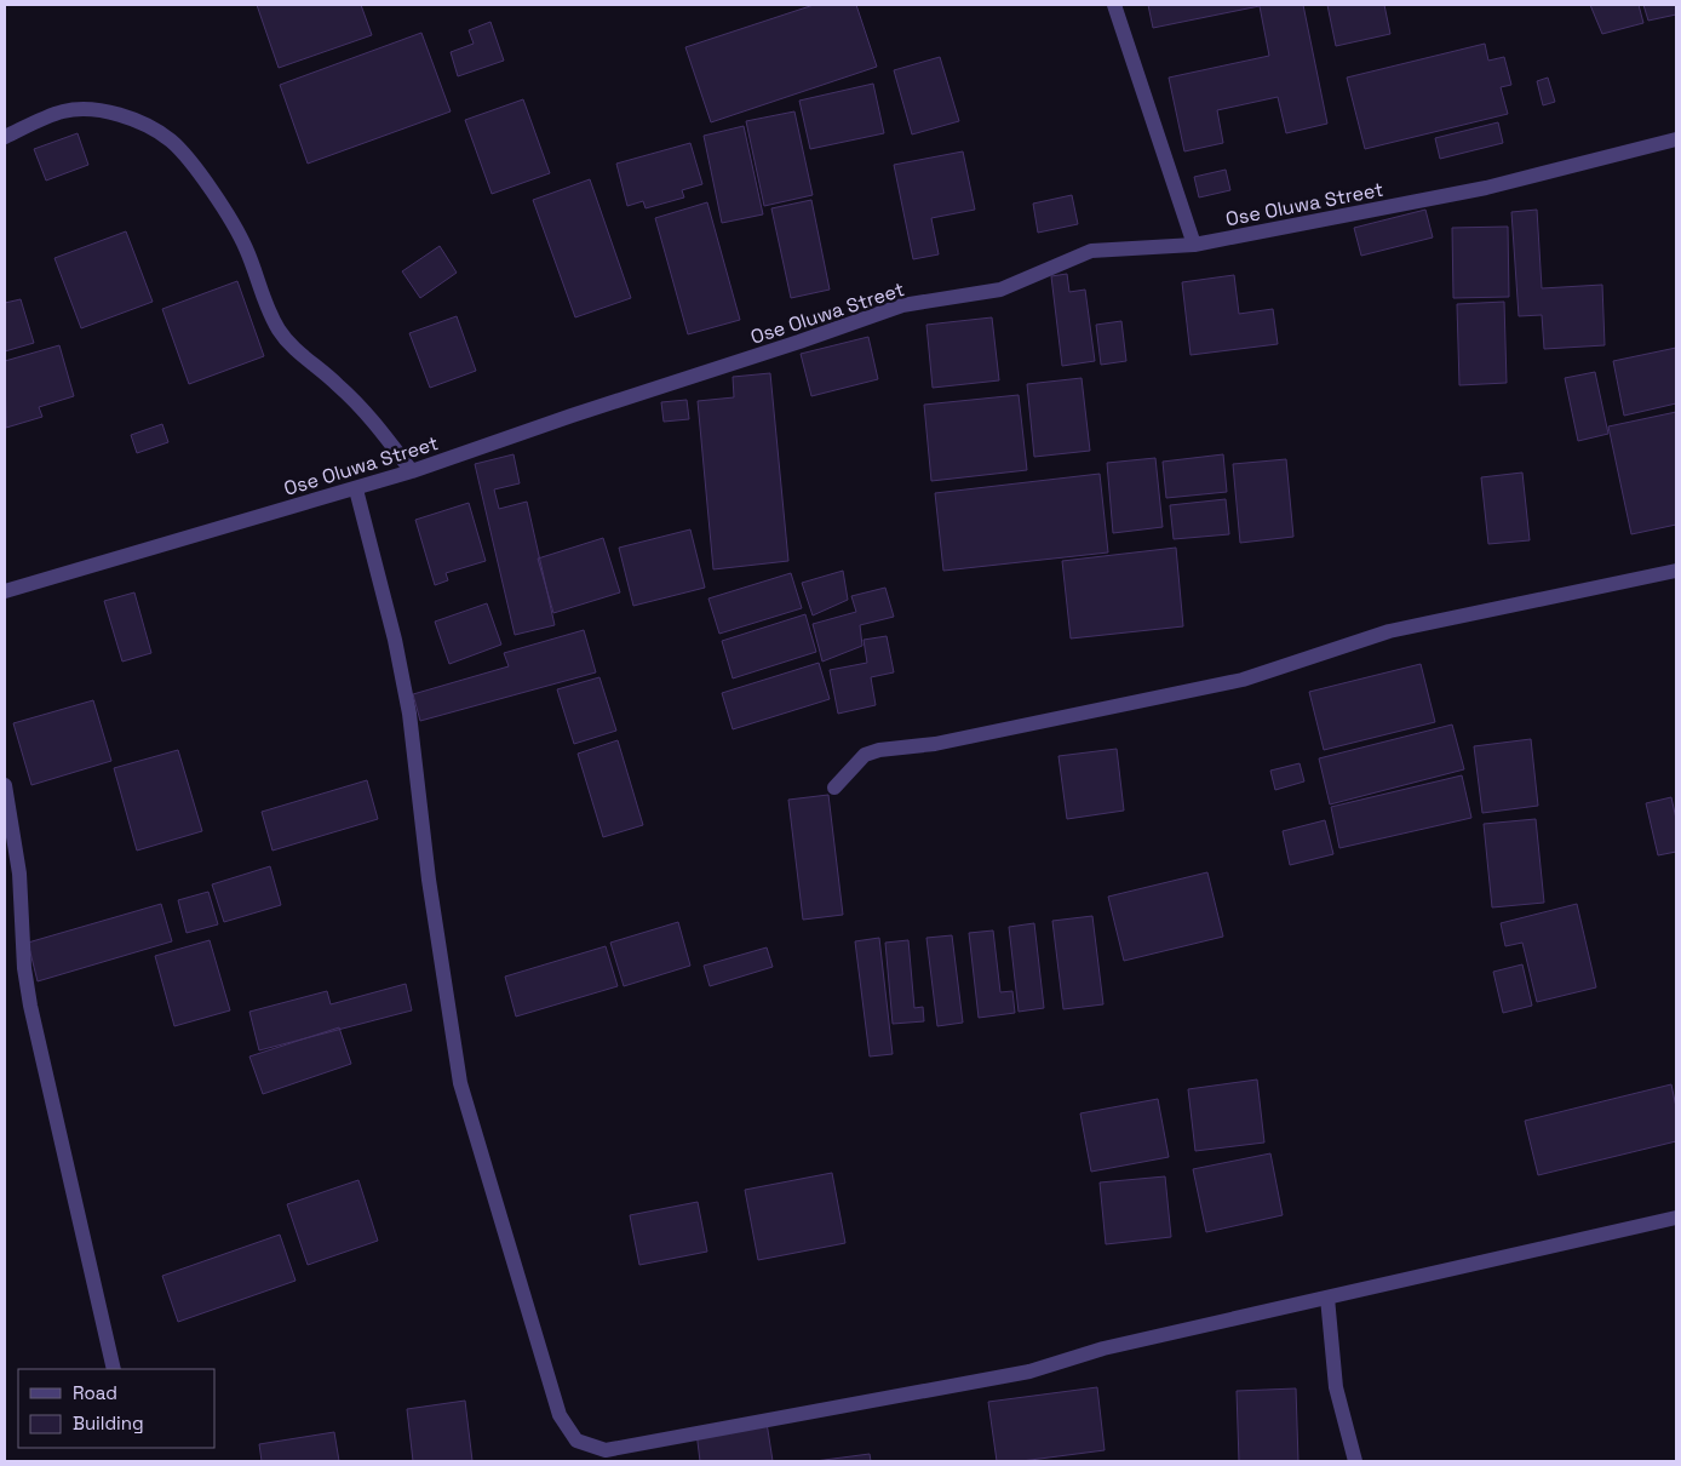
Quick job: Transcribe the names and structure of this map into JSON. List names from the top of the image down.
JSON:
{
  "streets": {
    "street": ["Ose Oluwa Street"]
  },
  "legend": ["Road", "Building"]
}
